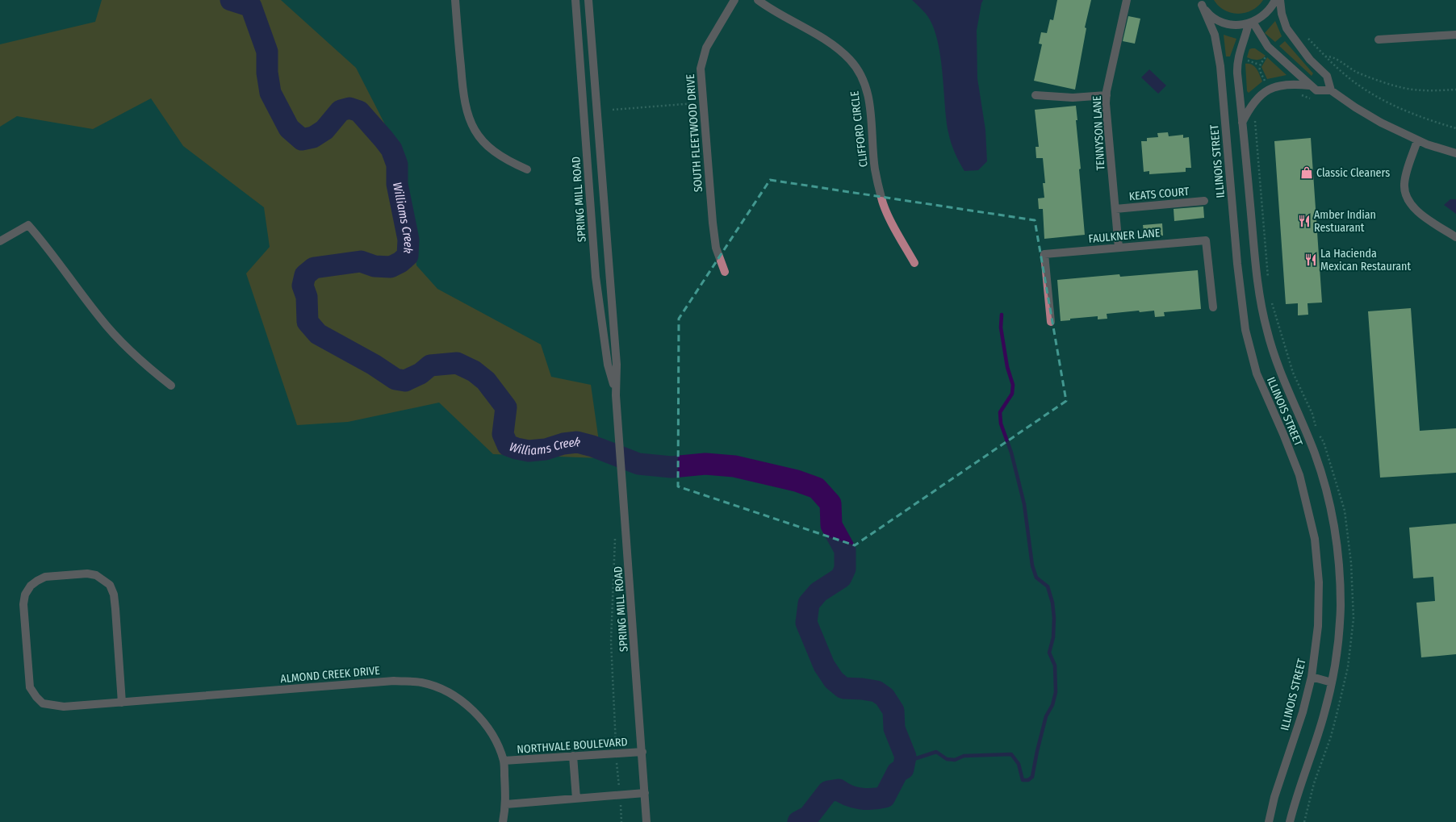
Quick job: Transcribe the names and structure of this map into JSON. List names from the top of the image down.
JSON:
{
  "streets": {
    "street": [
      "CLIFFORD CIRCLE",
      "SOUTH FLEETWOOD DRIVE",
      "TENNYSON LANE",
      "ILLINOIS STREET",
      "KEATS COURT",
      "SPRING MILL ROAD",
      "FAULKNER LANE",
      "ALMOND CREEK DRIVE",
      "NORTHVALE BOULEVARD"
    ]
  },
  "crossings": [
    ["TENNYSON LANE", "KEATS COURT"],
    ["TENNYSON LANE", "FAULKNER LANE"],
    ["SPRING MILL ROAD", "NORTHVALE BOULEVARD"],
    ["ALMOND CREEK DRIVE", "NORTHVALE BOULEVARD"]
  ],
  "water": ["Williams Creek"],
  "places": {
    "shop": ["Classic Cleaners"],
    "restaurant": ["Amber Indian Restuarant", "La Hacienda Mexican Restaurant"]
  }
}
